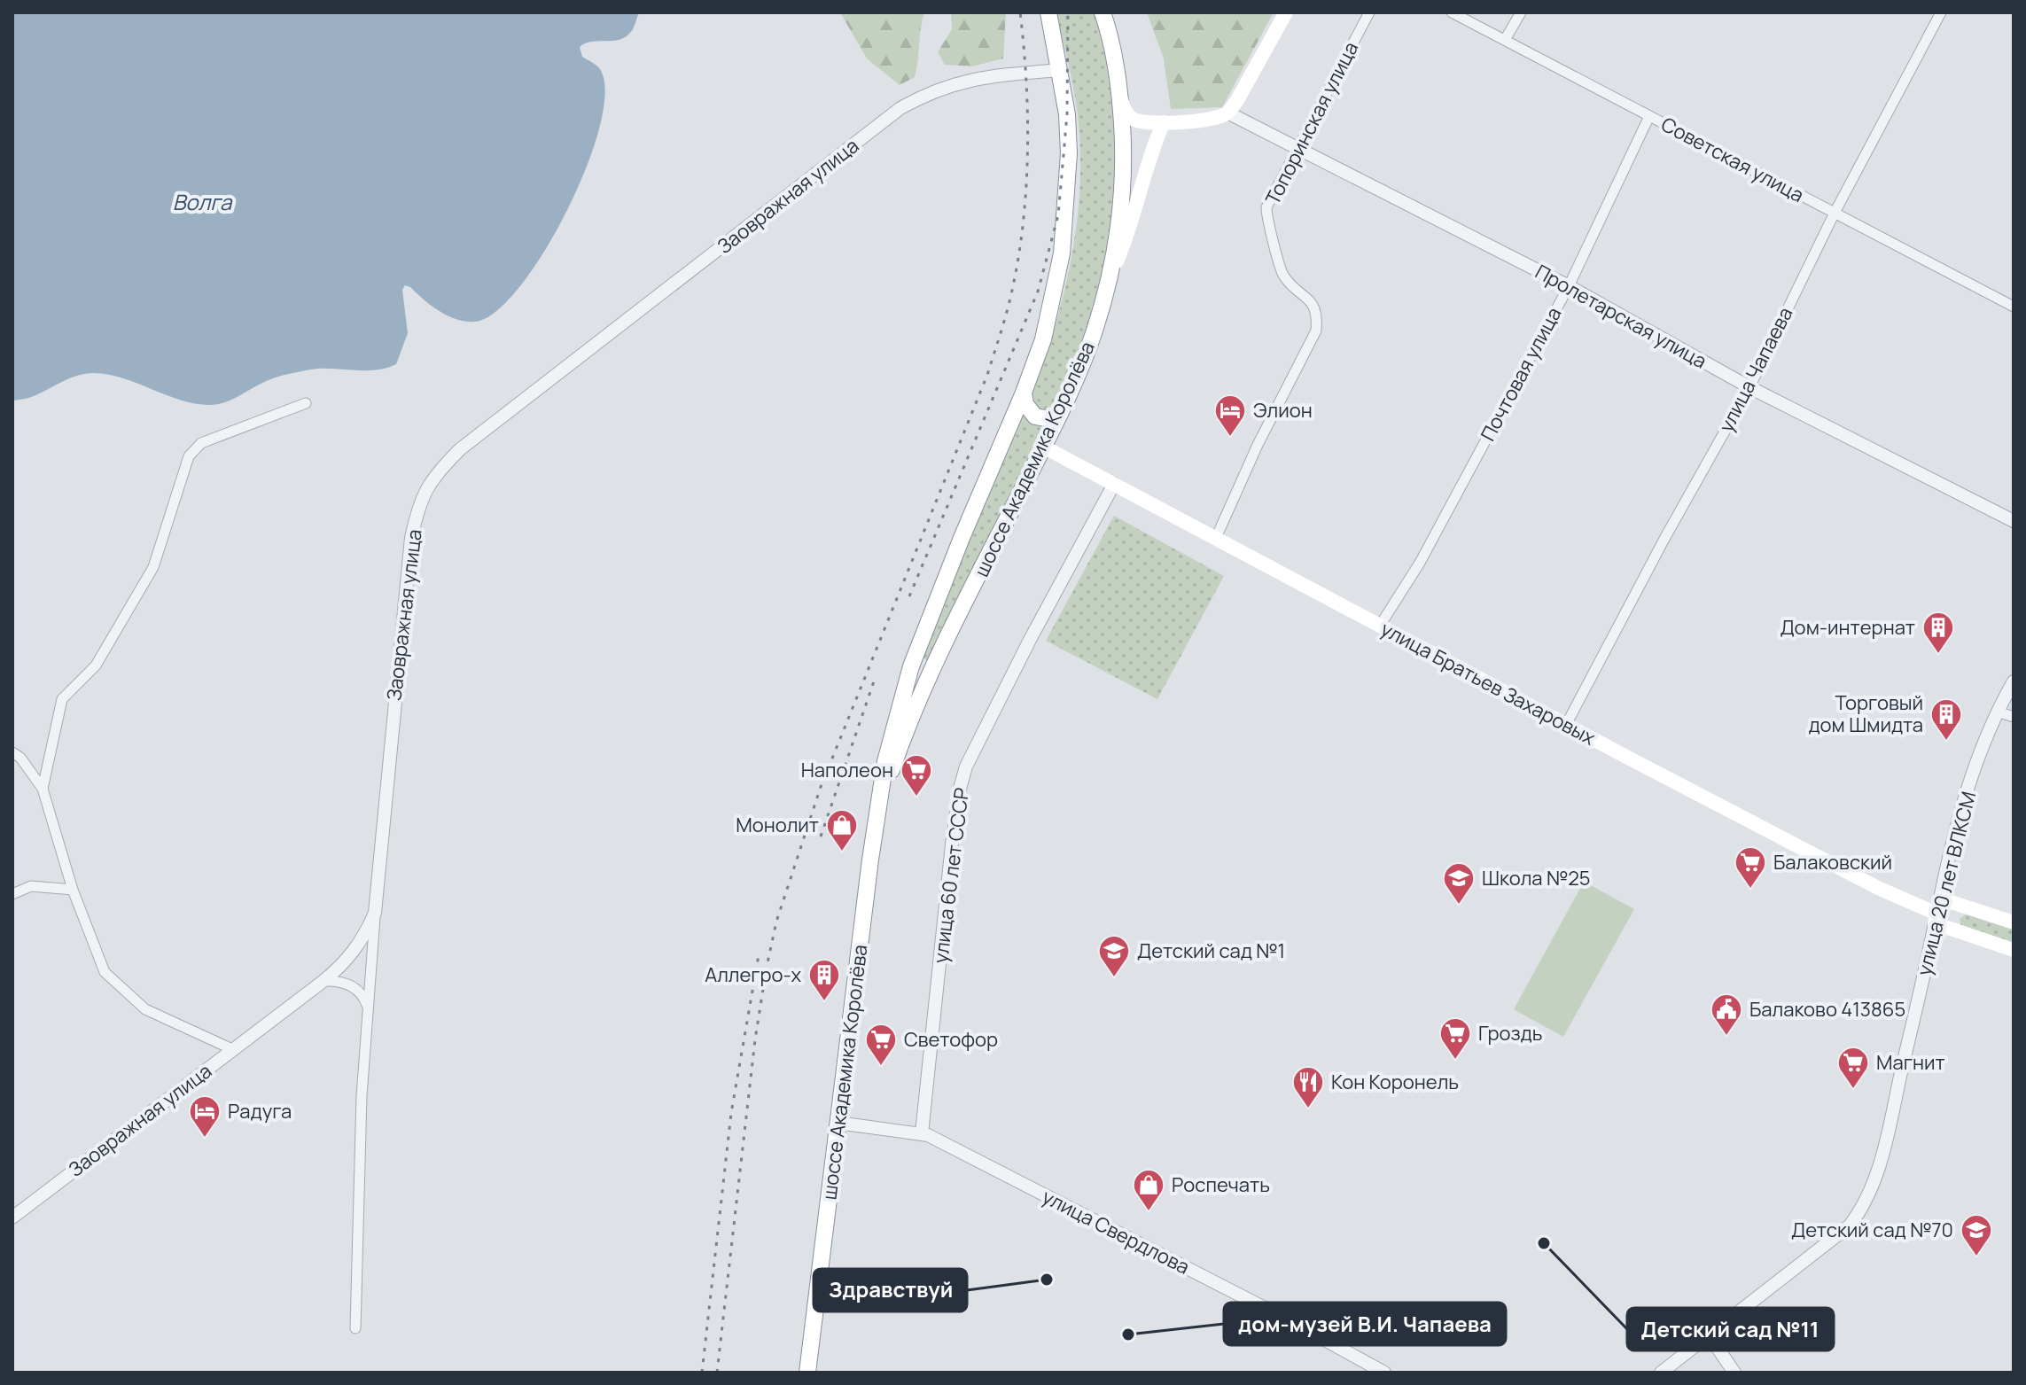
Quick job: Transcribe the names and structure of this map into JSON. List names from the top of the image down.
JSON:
{
  "streets": {
    "highway": ["шоссе Академика Королёва"],
    "main road": ["улица Братьев Захаровых"],
    "street": [
      "Топоринская улица",
      "Советская улица",
      "Заовражная улица",
      "Пролетарская улица",
      "улица Чапаева",
      "Почтовая улица",
      "улица 60 лет СССР",
      "улица 20 лет ВЛКСМ",
      "улица Свердлова"
    ]
  },
  "crossings": [
    ["Топоринская улица", "Пролетарская улица"],
    ["Топоринская улица", "улица Братьев Захаровых"],
    ["Советская улица", "улица Чапаева"],
    ["Советская улица", "Почтовая улица"],
    ["Заовражная улица", "шоссе Академика Королёва"],
    ["Пролетарская улица", "улица Чапаева"],
    ["Пролетарская улица", "Почтовая улица"],
    ["улица Чапаева", "улица Братьев Захаровых"],
    ["Почтовая улица", "улица Братьев Захаровых"],
    ["шоссе Академика Королёва", "улица Братьев Захаровых"],
    ["шоссе Академика Королёва", "улица Свердлова"],
    ["улица Братьев Захаровых", "улица 60 лет СССР"],
    ["улица Братьев Захаровых", "улица 20 лет ВЛКСМ"],
    ["улица 60 лет СССР", "улица Свердлова"]
  ],
  "water": ["Волга"],
  "places": {
    "hotel": ["Элион", "Радуга"],
    "building": ["Дом-интернат", "Торговый дом Шмидта", "Аллегро-х"],
    "supermarket": [
      "Наполеон",
      "Балаковский",
      "Гроздь",
      "Светофор",
      "Магнит"
    ],
    "shop": ["Монолит", "Роспечать"],
    "school or university": ["Школа №25", "Детский сад №1", "Детский сад №70"],
    "public building": ["Балаково 413865"],
    "restaurant": ["Кон Коронель"],
    "other": ["Детский сад №11", "Здравствуй", "дом-музей В.И. Чапаева"]
  }
}
